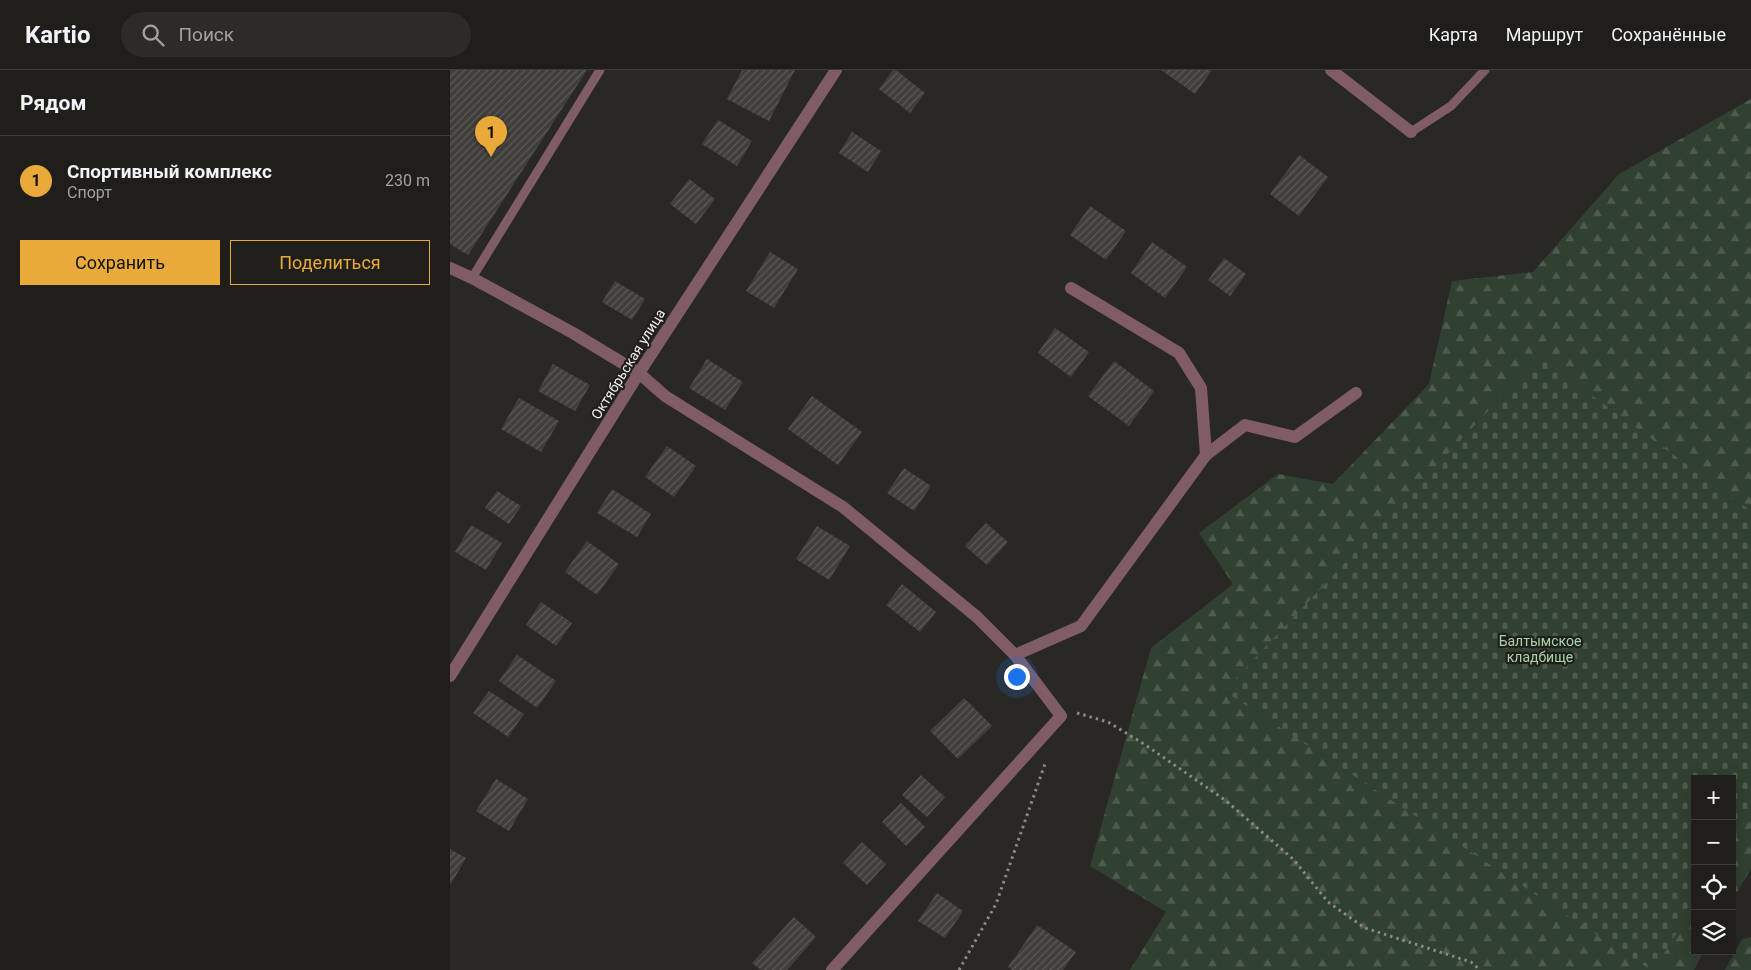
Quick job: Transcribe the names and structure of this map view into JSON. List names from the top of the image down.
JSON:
{
  "streets": {
    "street": ["Октябрьская улица"]
  },
  "parks": ["Балтымское кладбище"],
  "page": {
    "header": "Kartio",
    "search": "Поиск",
    "nav": ["Карта", "Маршрут", "Сохранённые"],
    "heading": "Рядом",
    "pins": "1",
    "list": [
      {
        "mark": "1",
        "name": "Спортивный комплекс",
        "note": "Спорт",
        "value": "230 m"
      }
    ],
    "buttons": ["Сохранить", "Поделиться"],
    "map_buttons": ["+", "−"]
  }
}
